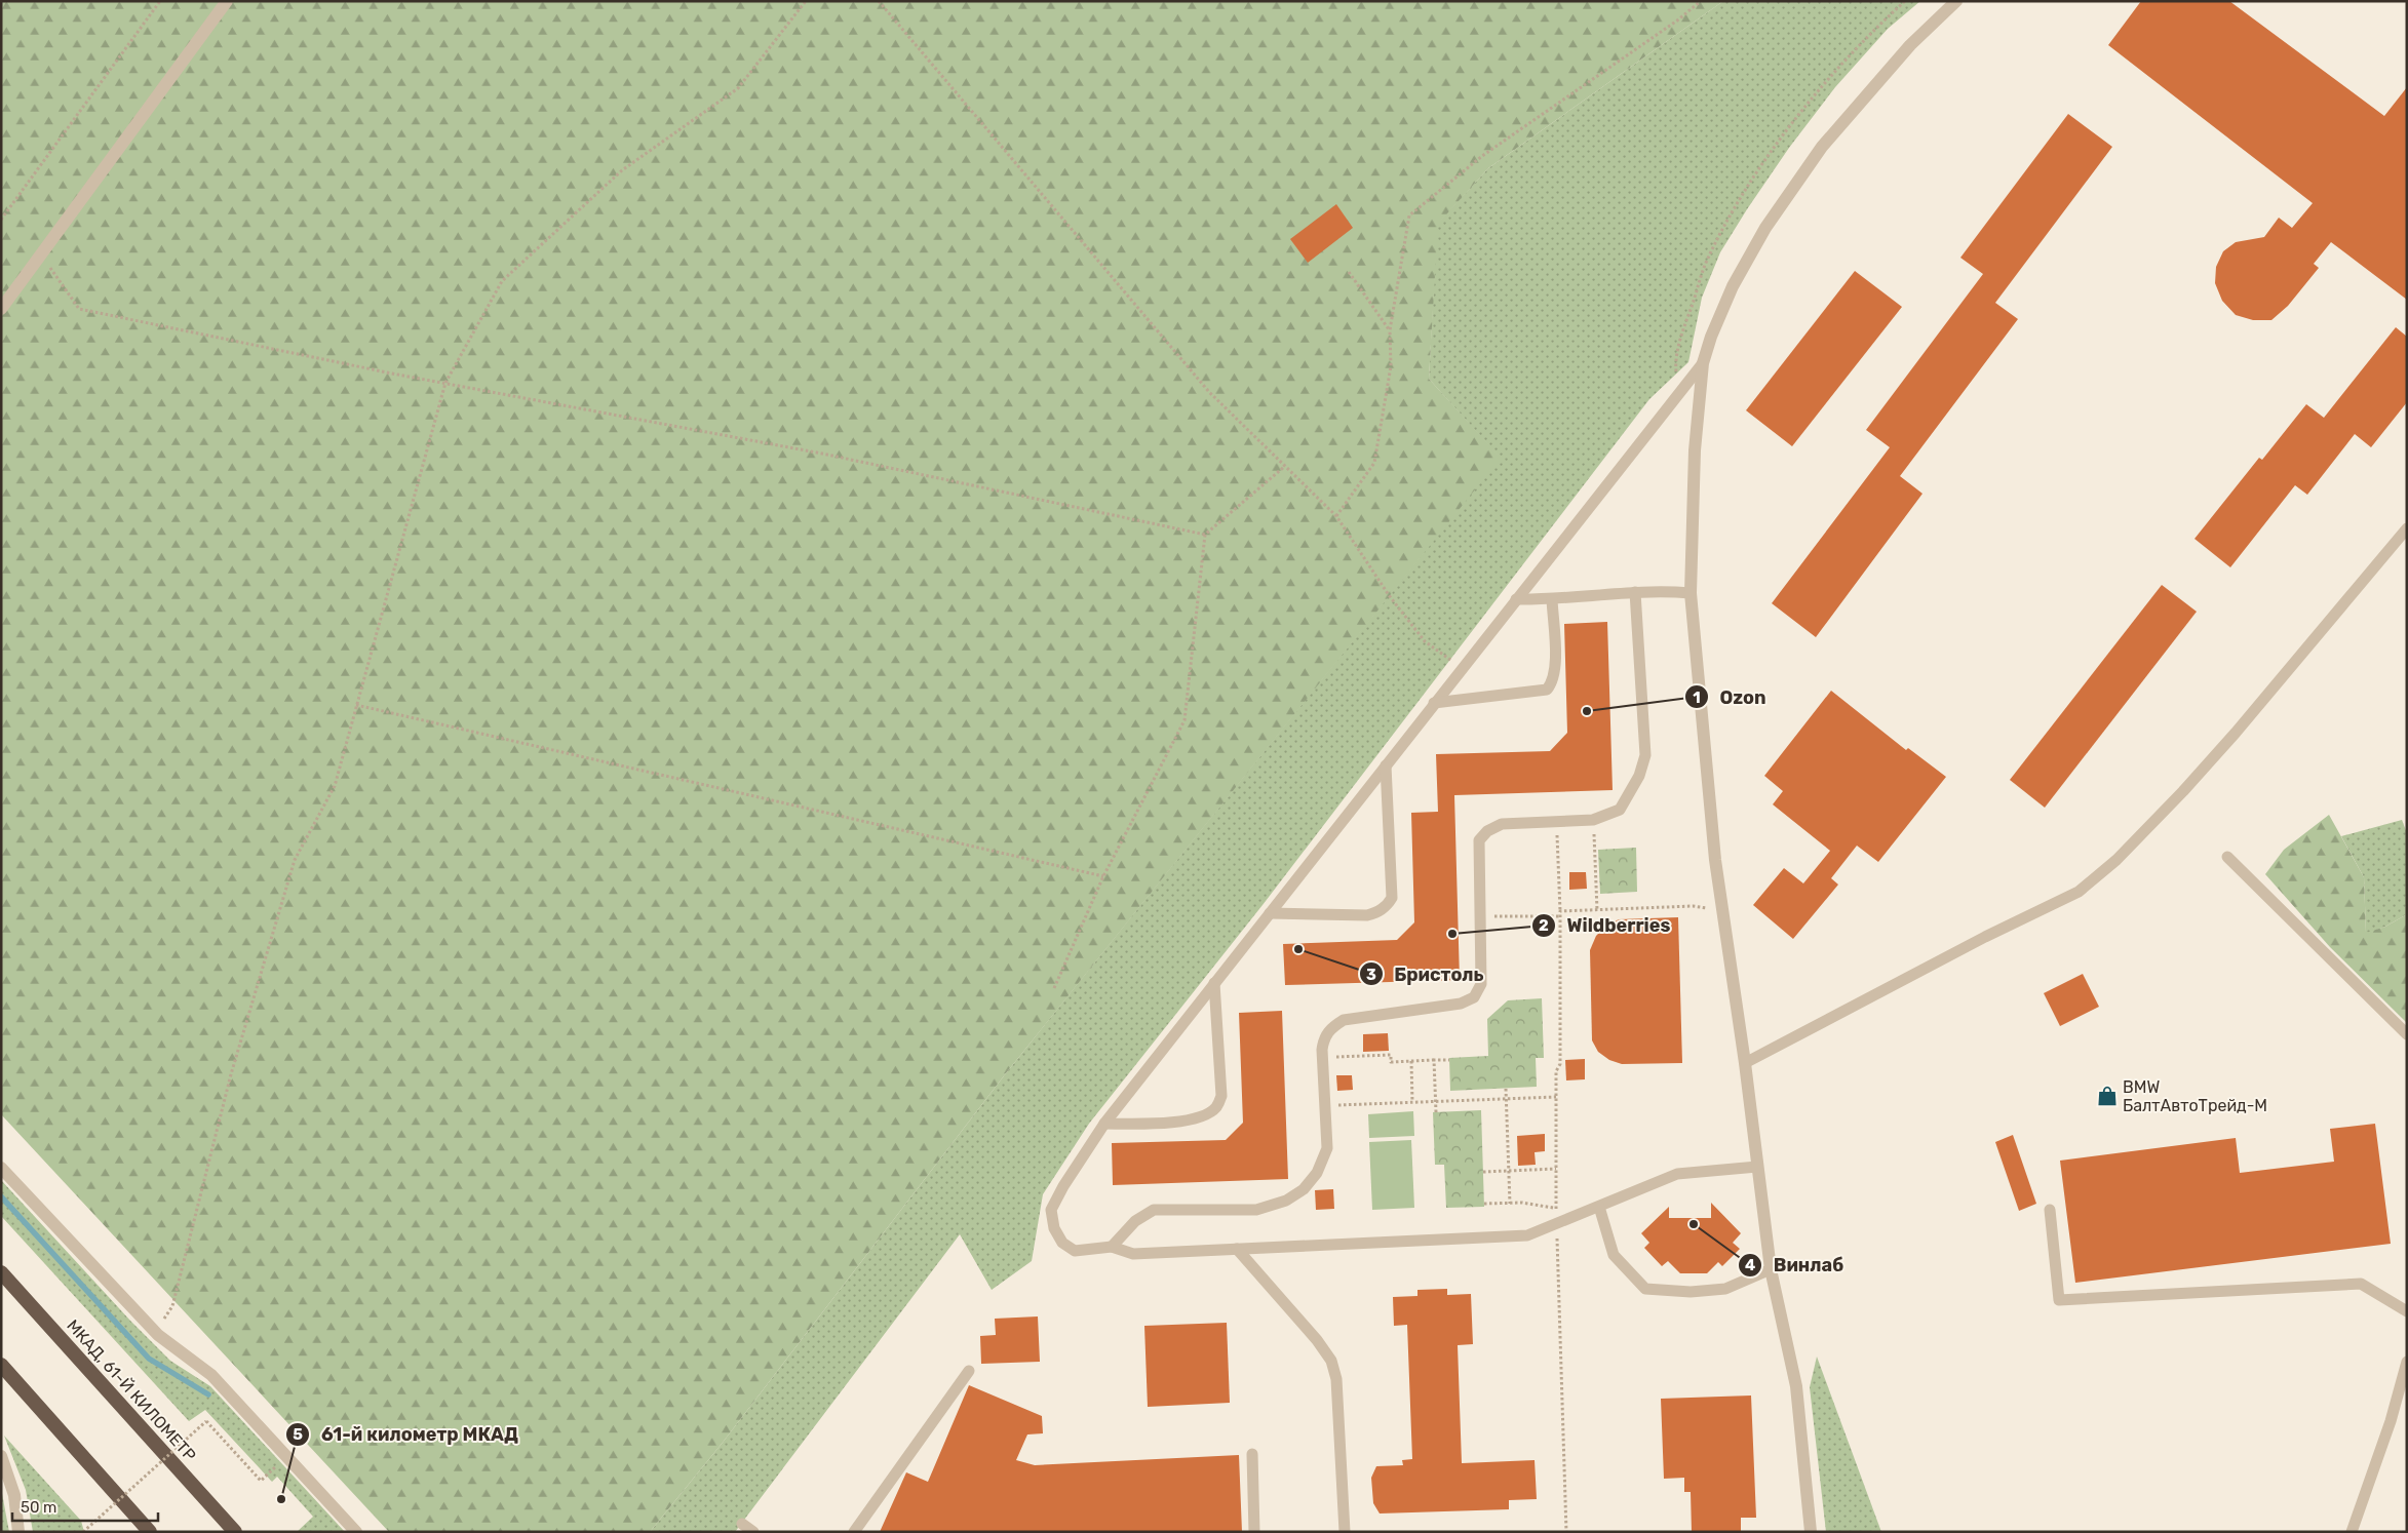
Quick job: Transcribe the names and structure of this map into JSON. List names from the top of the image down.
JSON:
{
  "streets": {
    "highway": ["МКАД, 61-Й КИЛОМЕТР"]
  },
  "places": {
    "other": [
      "Ozon",
      "Wildberries",
      "Бристоль",
      "Винлаб",
      "61-й километр МКАД"
    ],
    "shop": ["BMW БалтАвтоТрейд-М"]
  },
  "scale_bar": "50 m"
}
